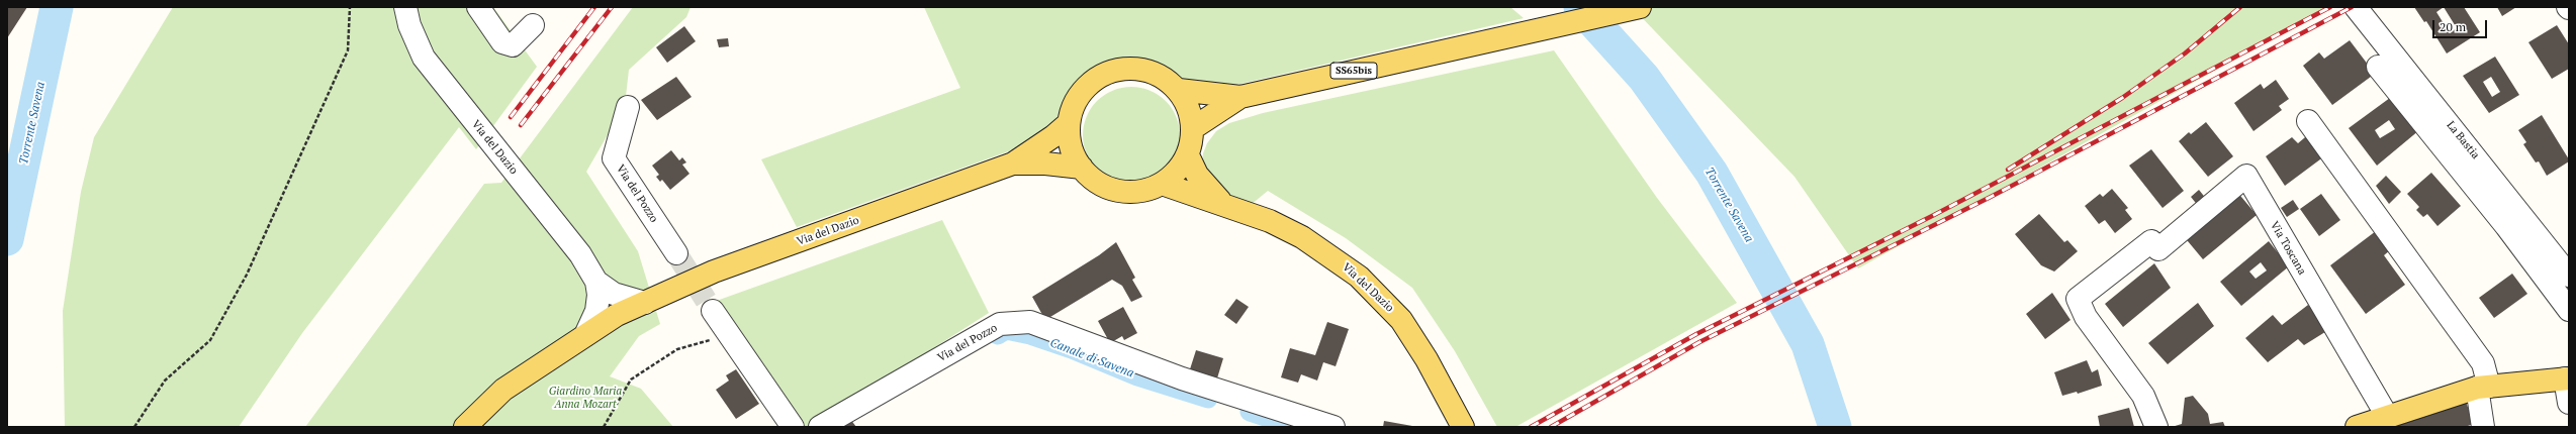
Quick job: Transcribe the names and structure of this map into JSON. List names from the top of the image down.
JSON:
{
  "streets": {
    "main road": ["SS65bis", "Via del Dazio"],
    "street": ["La Bastia", "Via del Pozzo", "Via Toscana"]
  },
  "crossings": [
    ["SS65bis", "Via del Dazio"]
  ],
  "water": ["Torrente Savena", "Canale di Savena"],
  "parks": ["Giardino Maria Anna Mozart"],
  "scale_bar": "20 m"
}
